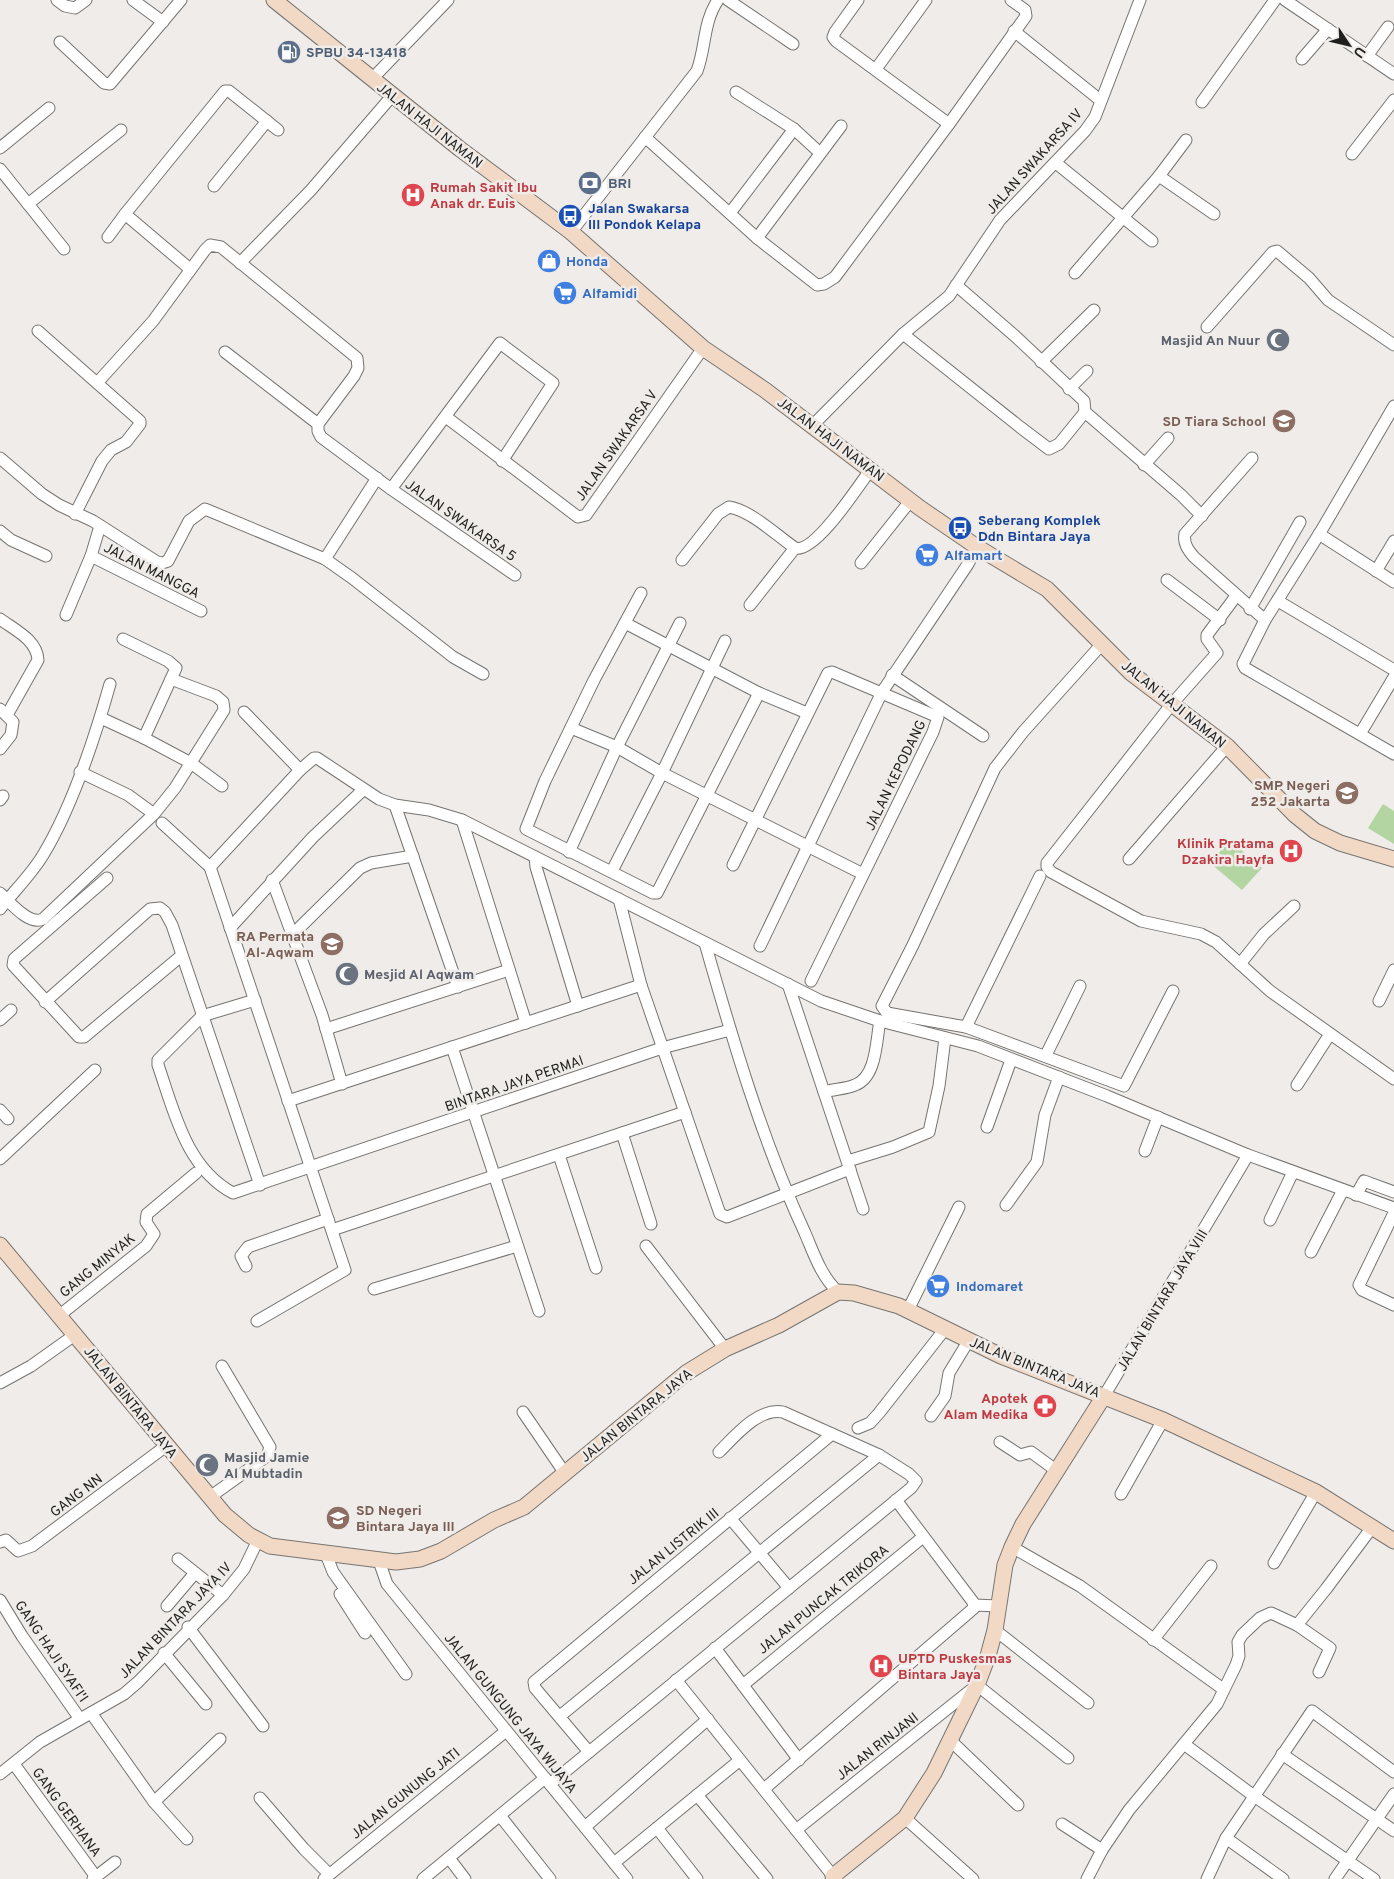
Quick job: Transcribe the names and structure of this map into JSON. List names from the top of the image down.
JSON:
{
  "streets": {
    "street": [
      "JALAN HAJI NAMAN",
      "JALAN SWAKARSA IV",
      "JALAN SWAKARSA V",
      "JALAN SWAKARSA 5",
      "JALAN MANGGA",
      "JALAN KEPODANG",
      "BINTARA JAYA PERMAI",
      "GANG MINYAK",
      "JALAN BINTARA JAYA VIII",
      "JALAN BINTARA JAYA",
      "GANG NN",
      "JALAN LISTRIK III",
      "JALAN PUNCAK TRIKORA",
      "JALAN BINTARA JAYA IV",
      "GANG HAJI SYAFI'I",
      "JALAN GUNGUNG JAYA WIJAYA",
      "JALAN RINJANI",
      "JALAN GUNUNG JATI",
      "GANG GERHANA"
    ]
  },
  "crossings": [
    ["JALAN HAJI NAMAN", "JALAN SWAKARSA IV"],
    ["JALAN HAJI NAMAN", "JALAN SWAKARSA V"],
    ["JALAN SWAKARSA V", "JALAN SWAKARSA 5"],
    ["GANG MINYAK", "JALAN BINTARA JAYA"],
    ["JALAN BINTARA JAYA VIII", "JALAN BINTARA JAYA"],
    ["JALAN BINTARA JAYA VIII", "JALAN RINJANI"],
    ["JALAN BINTARA JAYA", "GANG NN"],
    ["JALAN BINTARA JAYA", "JALAN BINTARA JAYA IV"],
    ["JALAN BINTARA JAYA", "JALAN GUNGUNG JAYA WIJAYA"],
    ["JALAN BINTARA JAYA IV", "GANG HAJI SYAFI'I"],
    ["JALAN BINTARA JAYA IV", "GANG GERHANA"],
    ["JALAN GUNGUNG JAYA WIJAYA", "JALAN GUNUNG JATI"]
  ],
  "places": {
    "fuel station": ["SPBU 34-13418"],
    "bank": ["BRI"],
    "hospital": ["Rumah Sakit Ibu Anak dr. Euis", "Klinik Pratama Dzakira Hayfa", "UPTD Puskesmas Bintara Jaya"],
    "bus stop": ["Jalan Swakarsa III Pondok Kelapa", "Seberang Komplek Ddn Bintara Jaya"],
    "shop": ["Honda"],
    "supermarket": ["Alfamidi", "Alfamart", "Indomaret"],
    "mosque": ["Masjid An Nuur", "Mesjid Al Aqwam", "Masjid Jamie Al Mubtadin"],
    "school or university": [
      "SD Tiara School",
      "SMP Negeri 252 Jakarta",
      "RA Permata Al-Aqwam",
      "SD Negeri Bintara Jaya III"
    ],
    "pharmacy": ["Apotek Alam Medika"]
  },
  "north": "bottom right"
}
